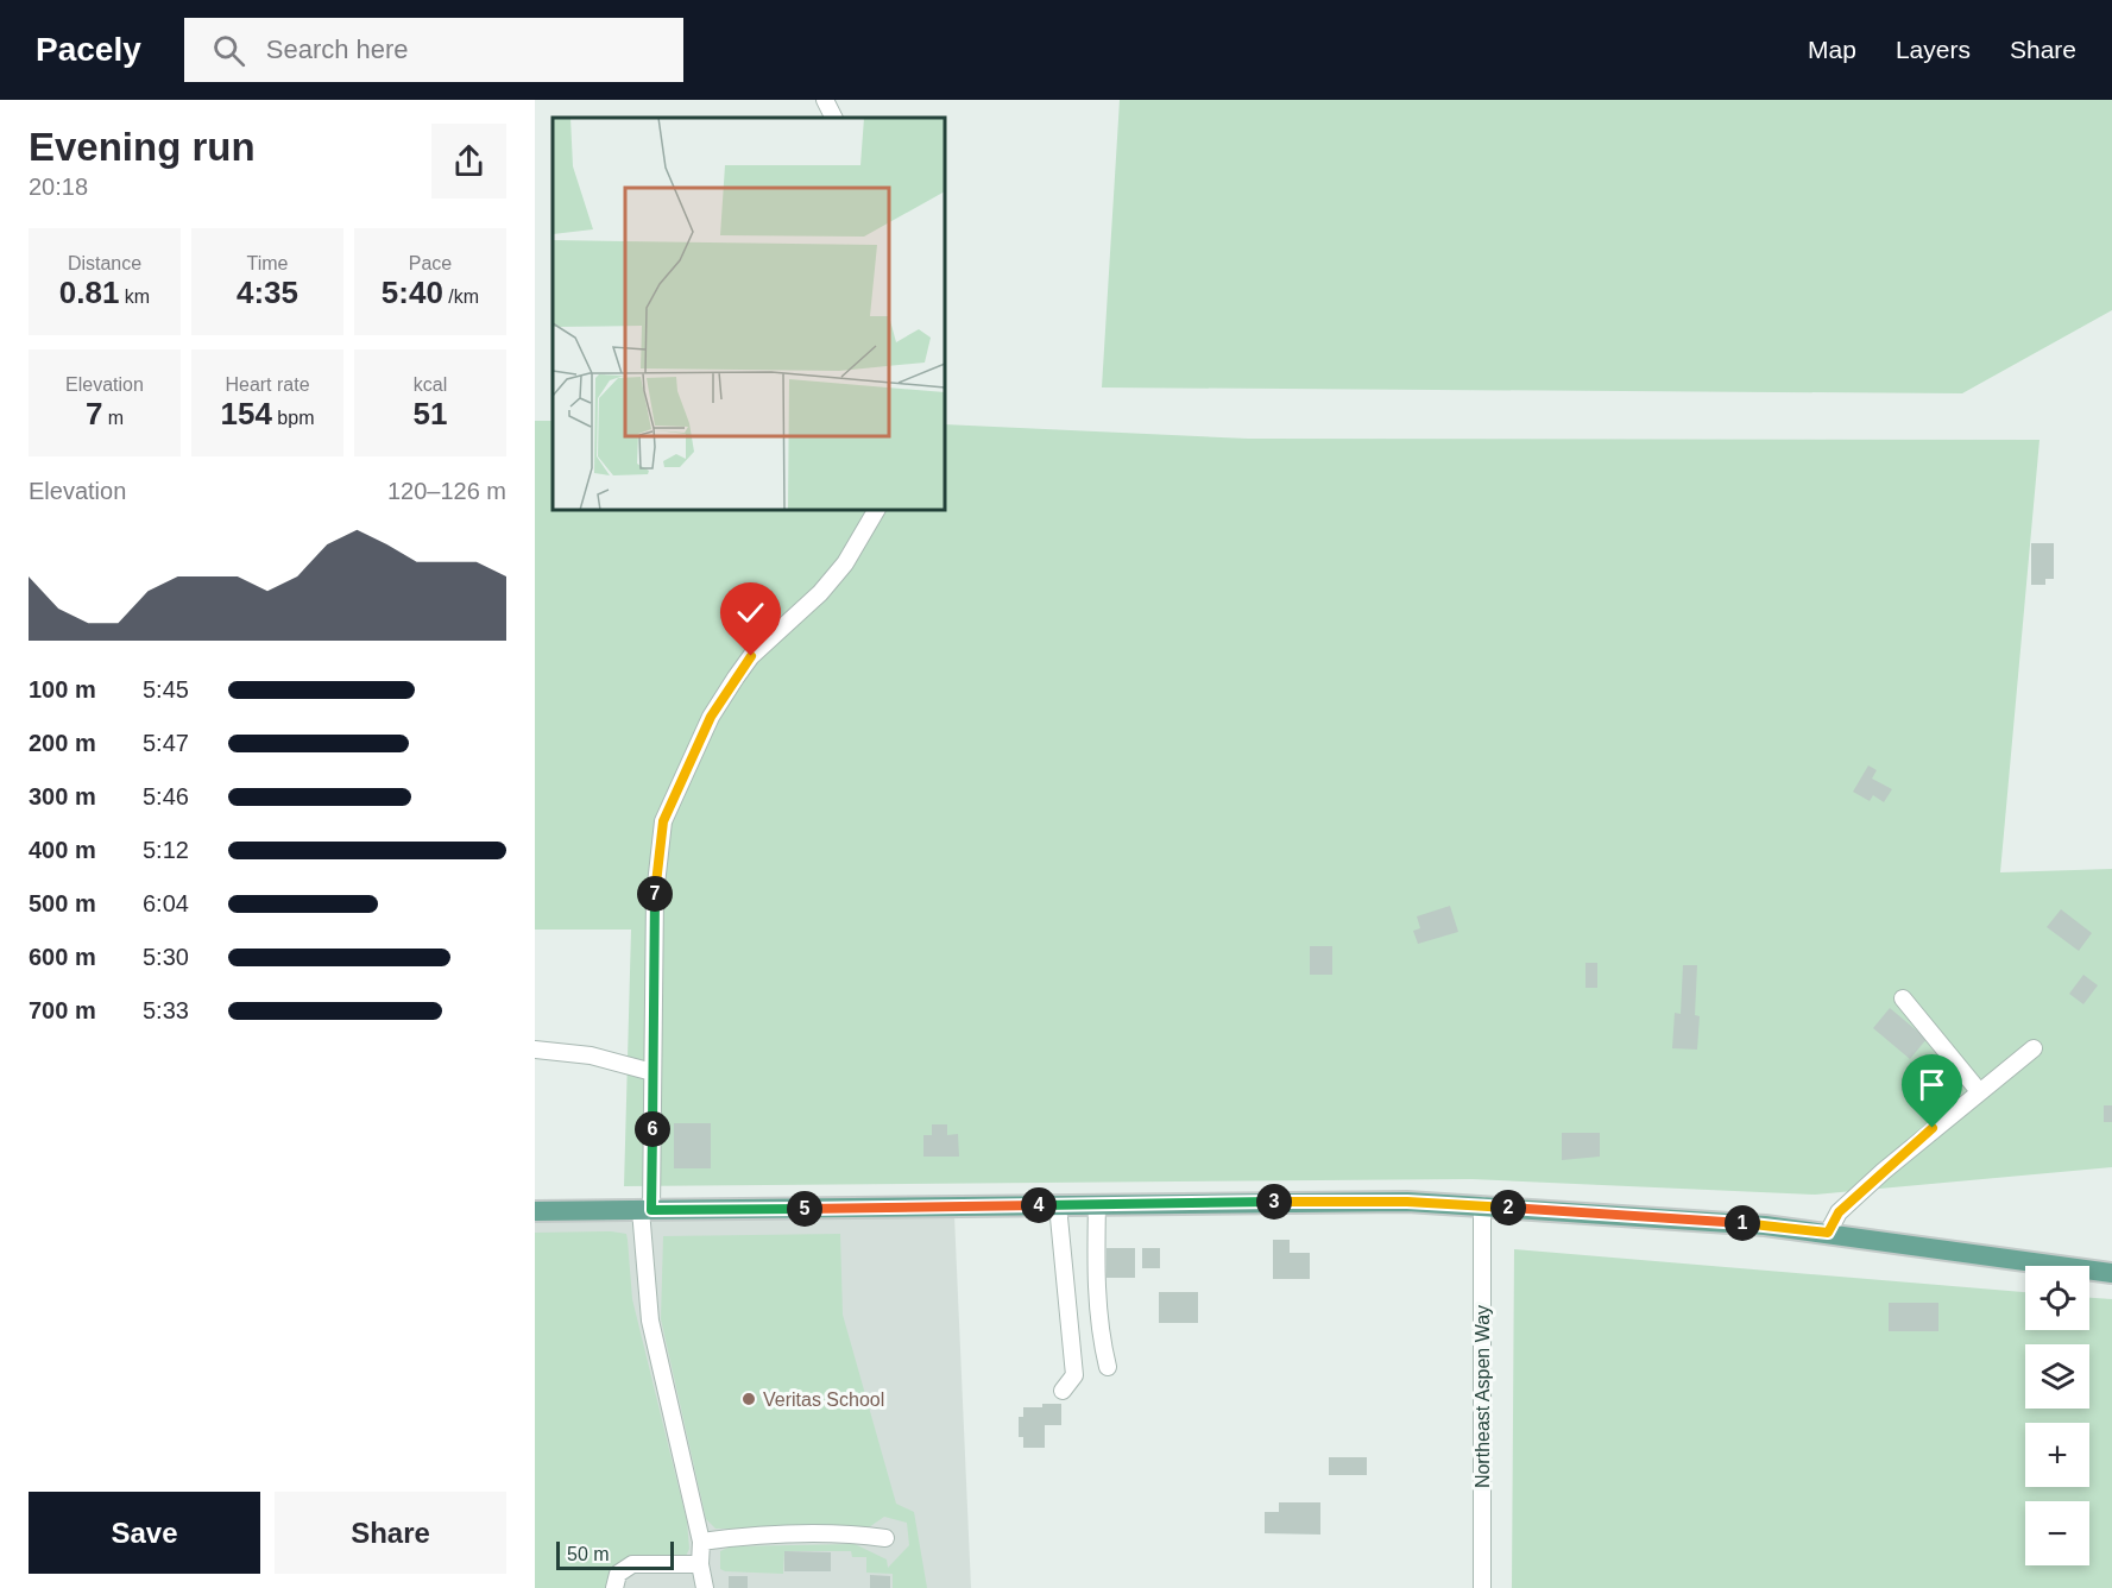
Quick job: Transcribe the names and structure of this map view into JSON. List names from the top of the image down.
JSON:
{
  "streets": {
    "street": ["Northeast Aspen Way"]
  },
  "places": ["Veritas School"],
  "scale_bar": "50 m",
  "page": {
    "header": "Pacely",
    "search": "Search here",
    "nav": ["Map", "Layers", "Share"],
    "heading": ["Evening run", "20:18"],
    "stats": [
      ["Distance", "0.81 km"],
      ["Time", "4:35"],
      ["Pace", "5:40 /km"],
      ["Elevation", "7 m"],
      ["Heart rate", "154 bpm"],
      ["kcal", "51"]
    ],
    "chart": ["Elevation", "120–126 m"],
    "list": [
      {
        "name": "100 m",
        "note": "5:45"
      },
      {
        "name": "200 m",
        "note": "5:47"
      },
      {
        "name": "300 m",
        "note": "5:46"
      },
      {
        "name": "400 m",
        "note": "5:12"
      },
      {
        "name": "500 m",
        "note": "6:04"
      },
      {
        "name": "600 m",
        "note": "5:30"
      },
      {
        "name": "700 m",
        "note": "5:33"
      }
    ],
    "pins": [
      "7",
      "6",
      "3",
      "4",
      "2",
      "5",
      "1"
    ],
    "map_buttons": ["+", "−"],
    "buttons": ["Save", "Share"],
    "scale": "50 m"
  }
}
